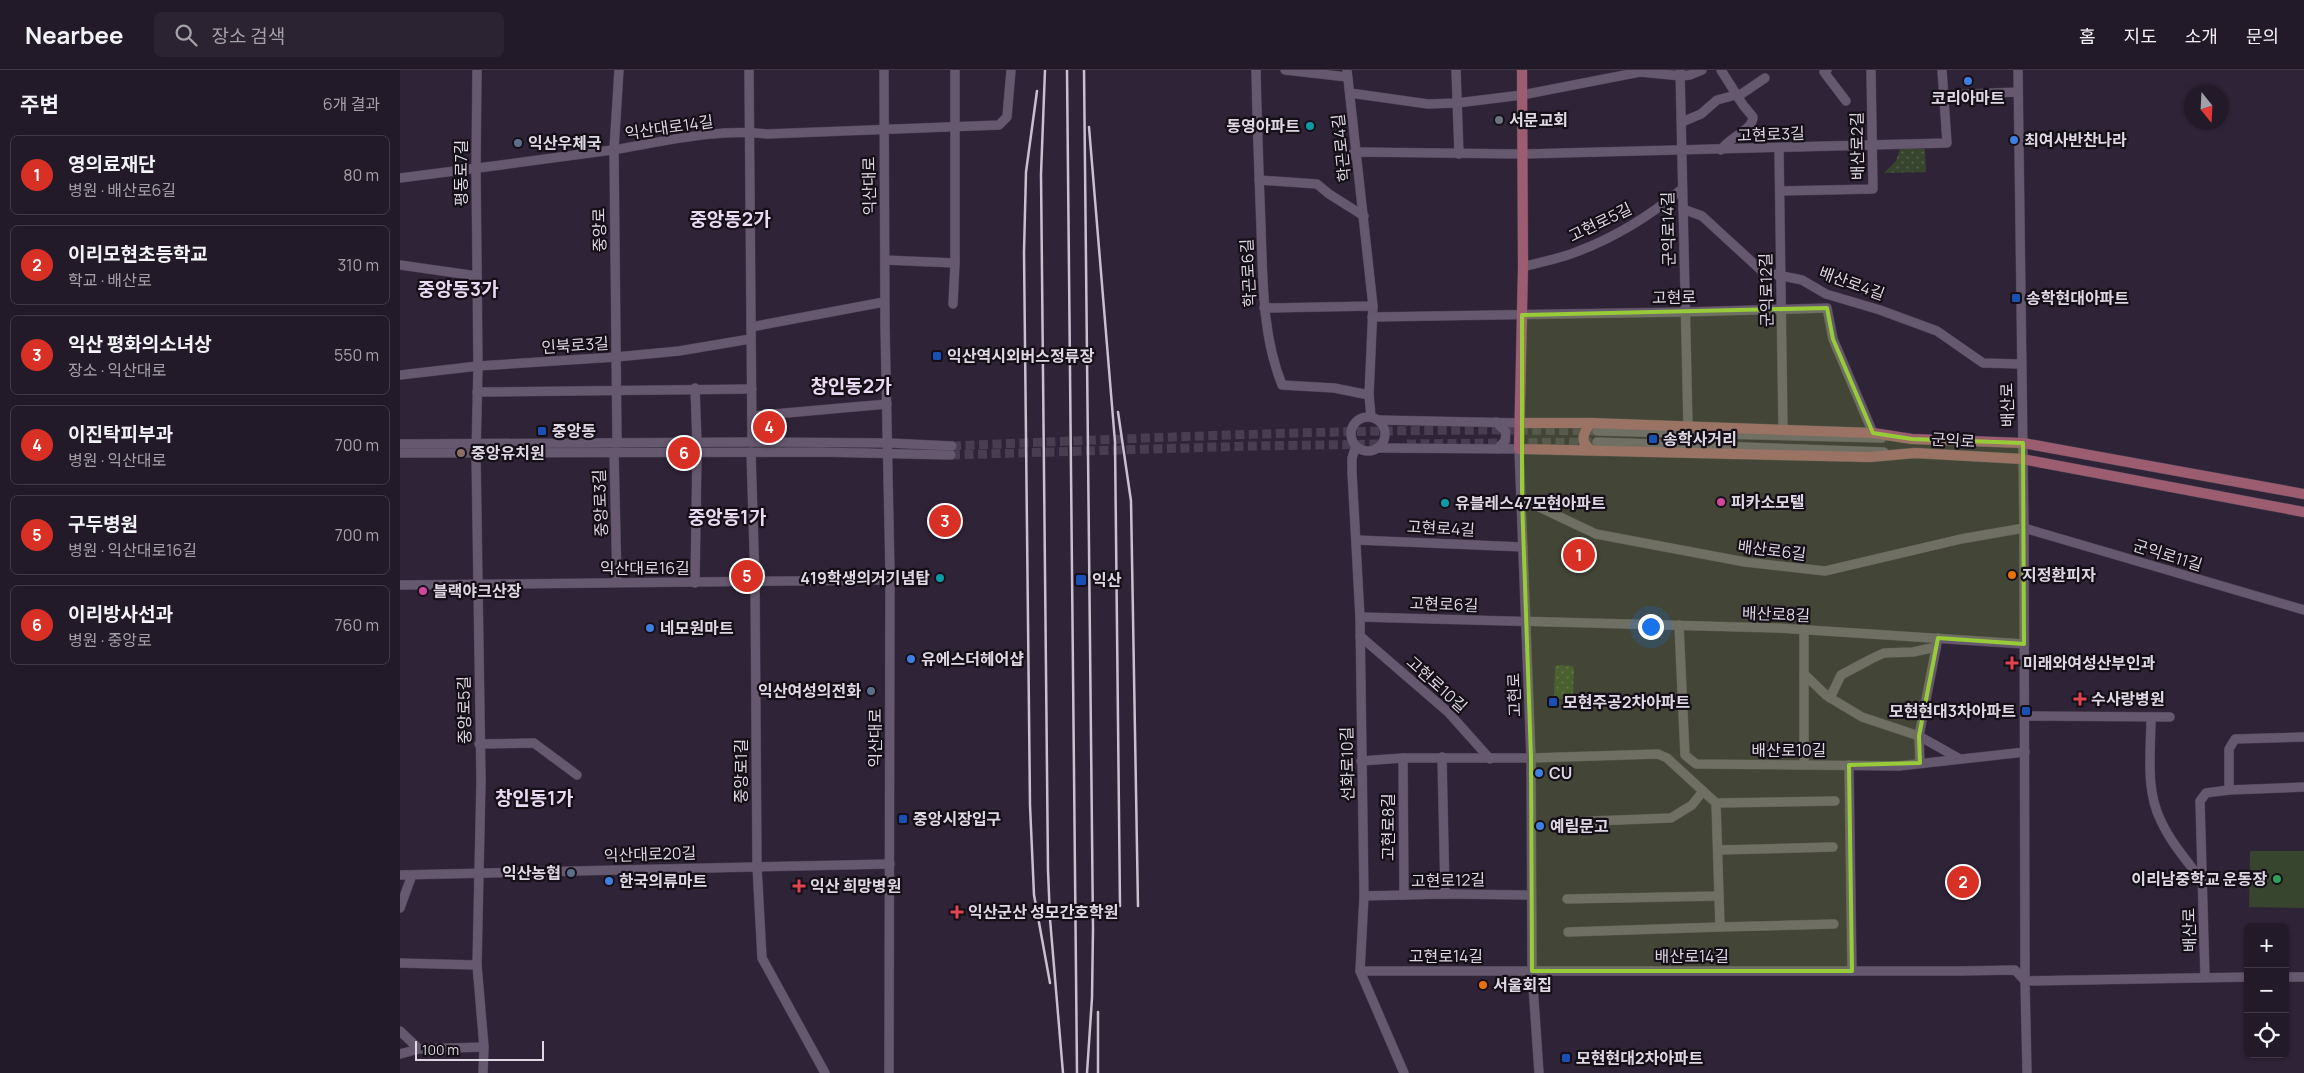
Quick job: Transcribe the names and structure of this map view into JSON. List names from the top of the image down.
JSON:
{
  "streets": {
    "main road": ["고현로", "군익로"],
    "street": [
      "익산대로14길",
      "고현로3길",
      "배산로2길",
      "학곤로4길",
      "평동로7길",
      "익산대로",
      "고현로5길",
      "군익로14길",
      "중앙로",
      "학곤로6길",
      "배산로4길",
      "군익로12길",
      "인북로3길",
      "배산로",
      "중앙로3길",
      "고현로4길",
      "배산로6길",
      "군익로11길",
      "익산대로16길",
      "고현로6길",
      "배산로8길",
      "고현로10길",
      "중앙로5길",
      "배산로10길",
      "선화로10길",
      "중앙로1길",
      "고현로8길",
      "익산대로20길",
      "고현로12길",
      "고현로14길",
      "배산로14길"
    ]
  },
  "crossings": [
    ["익산대로14길", "평동로7길"],
    ["익산대로14길", "익산대로"],
    ["익산대로14길", "중앙로"],
    ["고현로3길", "배산로2길"],
    ["고현로3길", "군익로14길"],
    ["고현로3길", "군익로12길"],
    ["고현로3길", "고현로"],
    ["배산로2길", "군익로12길"],
    ["학곤로4길", "학곤로6길"],
    ["학곤로4길", "고현로"],
    ["학곤로4길", "선화로10길"],
    ["평동로7길", "인북로3길"],
    ["평동로7길", "중앙로5길"],
    ["익산대로", "익산대로16길"],
    ["익산대로", "익산대로20길"],
    ["고현로5길", "군익로14길"],
    ["고현로5길", "고현로"],
    ["군익로14길", "배산로4길"],
    ["군익로14길", "고현로"],
    ["중앙로", "인북로3길"],
    ["배산로4길", "군익로12길"],
    ["배산로4길", "배산로"],
    ["군익로12길", "고현로"],
    ["고현로", "군익로"],
    ["고현로", "고현로4길"],
    ["고현로", "배산로6길"],
    ["고현로", "고현로6길"],
    ["고현로", "배산로8길"],
    ["고현로", "고현로12길"],
    ["고현로", "고현로14길"],
    ["고현로", "배산로14길"],
    ["배산로", "군익로"],
    ["배산로", "배산로6길"],
    ["배산로", "군익로11길"],
    ["배산로", "배산로8길"],
    ["배산로", "배산로10길"],
    ["배산로", "배산로14길"],
    ["중앙로3길", "익산대로16길"],
    ["고현로4길", "선화로10길"],
    ["배산로6길", "군익로11길"],
    ["익산대로16길", "중앙로5길"],
    ["익산대로16길", "중앙로1길"],
    ["고현로6길", "배산로8길"],
    ["고현로6길", "선화로10길"],
    ["배산로8길", "배산로10길"],
    ["고현로10길", "선화로10길"],
    ["중앙로5길", "익산대로20길"],
    ["선화로10길", "고현로12길"],
    ["선화로10길", "고현로14길"],
    ["중앙로1길", "익산대로20길"],
    ["고현로8길", "고현로12길"],
    ["고현로14길", "배산로14길"]
  ],
  "districts": [
    "중앙동2가",
    "중앙동3가",
    "창인동2가",
    "중앙동1가",
    "창인동1가"
  ],
  "places": {
    "other": [
      "코리아마트",
      "서문교회",
      "동영아파트",
      "최여사반찬나라",
      "익산우체국",
      "중앙유치원",
      "피카소모텔",
      "유블레스47모현아파트",
      "지정환피자",
      "419학생의거기념탑",
      "블랙야크산장",
      "네모원마트",
      "유에스더헤어샵",
      "익산여성의전화",
      "CU",
      "예림문고",
      "익산농협",
      "이리남중학교 운동장",
      "한국의류마트",
      "서울회집"
    ],
    "transit": [
      "송학현대아파트",
      "익산역시외버스정류장",
      "중앙동",
      "송학사거리",
      "익산",
      "모현주공2차아파트",
      "모현현대3차아파트",
      "중앙시장입구",
      "모현현대2차아파트"
    ],
    "health": [
      "미래와여성산부인과",
      "수사랑병원",
      "익산 희망병원",
      "익산군산 성모간호학원"
    ]
  },
  "scale_bar": "100 m",
  "north": "bottom",
  "page": {
    "header": "Nearbee",
    "search": "장소 검색",
    "nav": [
      "홈",
      "지도",
      "소개",
      "문의"
    ],
    "heading": ["주변", "6개 결과"],
    "list": [
      {
        "mark": "1",
        "name": "영의료재단",
        "note": "병원 · 배산로6길",
        "value": "80 m"
      },
      {
        "mark": "2",
        "name": "이리모현초등학교",
        "note": "학교 · 배산로",
        "value": "310 m"
      },
      {
        "mark": "3",
        "name": "익산 평화의소녀상",
        "note": "장소 · 익산대로",
        "value": "550 m"
      },
      {
        "mark": "4",
        "name": "이진탁피부과",
        "note": "병원 · 익산대로",
        "value": "700 m"
      },
      {
        "mark": "5",
        "name": "구두병원",
        "note": "병원 · 익산대로16길",
        "value": "700 m"
      },
      {
        "mark": "6",
        "name": "이리방사선과",
        "note": "병원 · 중앙로",
        "value": "760 m"
      }
    ],
    "pins": [
      "4",
      "6",
      "3",
      "1",
      "5",
      "2"
    ],
    "map_buttons": ["+", "−"],
    "scale": "100 m"
  }
}
